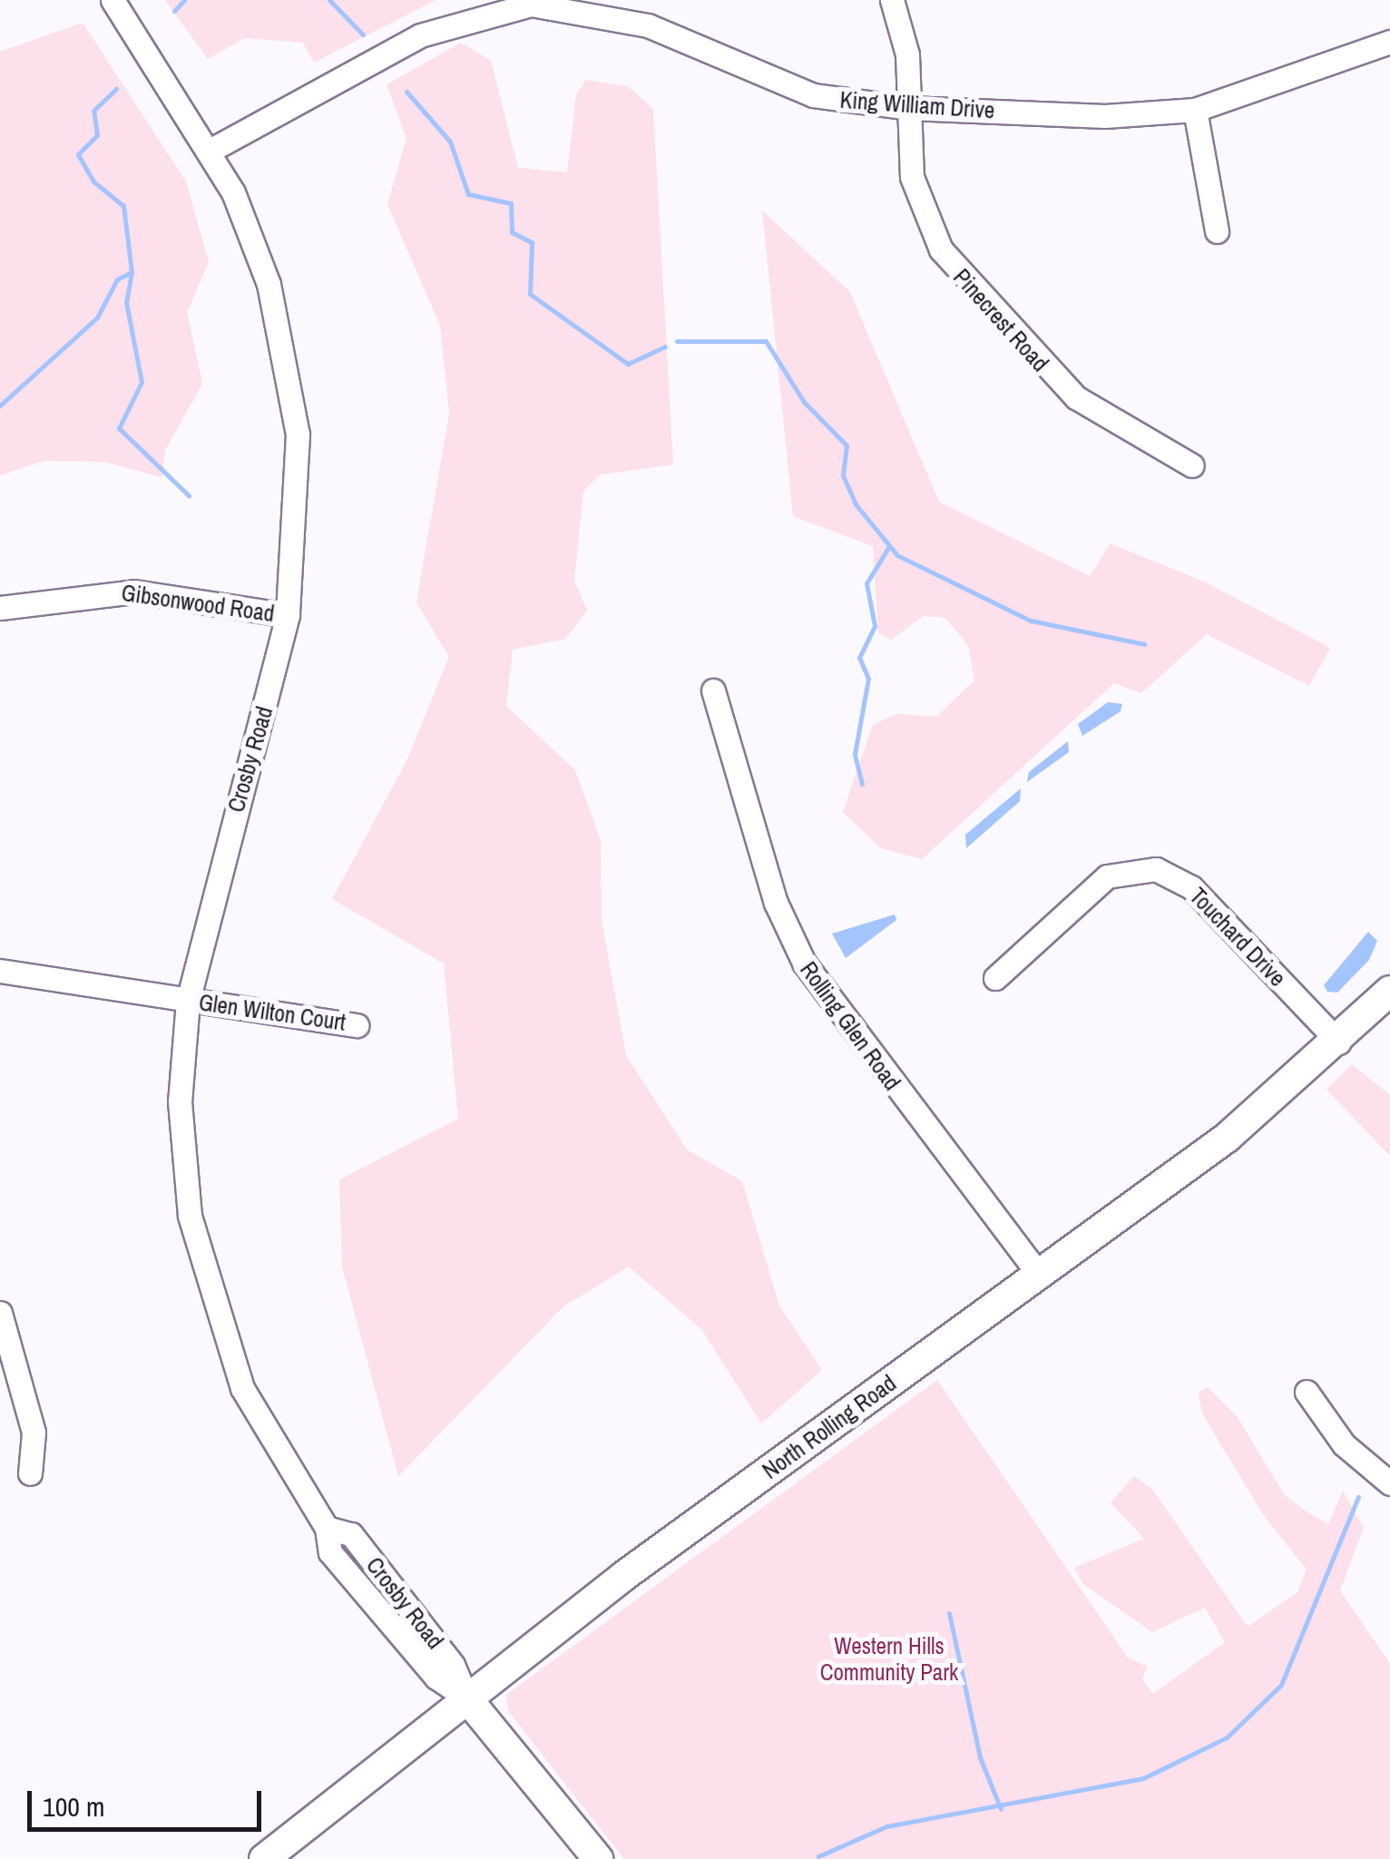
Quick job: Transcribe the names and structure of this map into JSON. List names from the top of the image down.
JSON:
{
  "streets": {
    "main road": ["Crosby Road", "North Rolling Road"],
    "street": [
      "King William Drive",
      "Pinecrest Road",
      "Gibsonwood Road",
      "Touchard Drive",
      "Glen Wilton Court",
      "Rolling Glen Road"
    ]
  },
  "crossings": [
    ["King William Drive", "Pinecrest Road"],
    ["King William Drive", "Crosby Road"],
    ["Gibsonwood Road", "Crosby Road"],
    ["Crosby Road", "Glen Wilton Court"],
    ["Crosby Road", "North Rolling Road"],
    ["Touchard Drive", "North Rolling Road"],
    ["Rolling Glen Road", "North Rolling Road"]
  ],
  "parks": ["Western Hills Community Park"],
  "scale_bar": "100 m"
}
